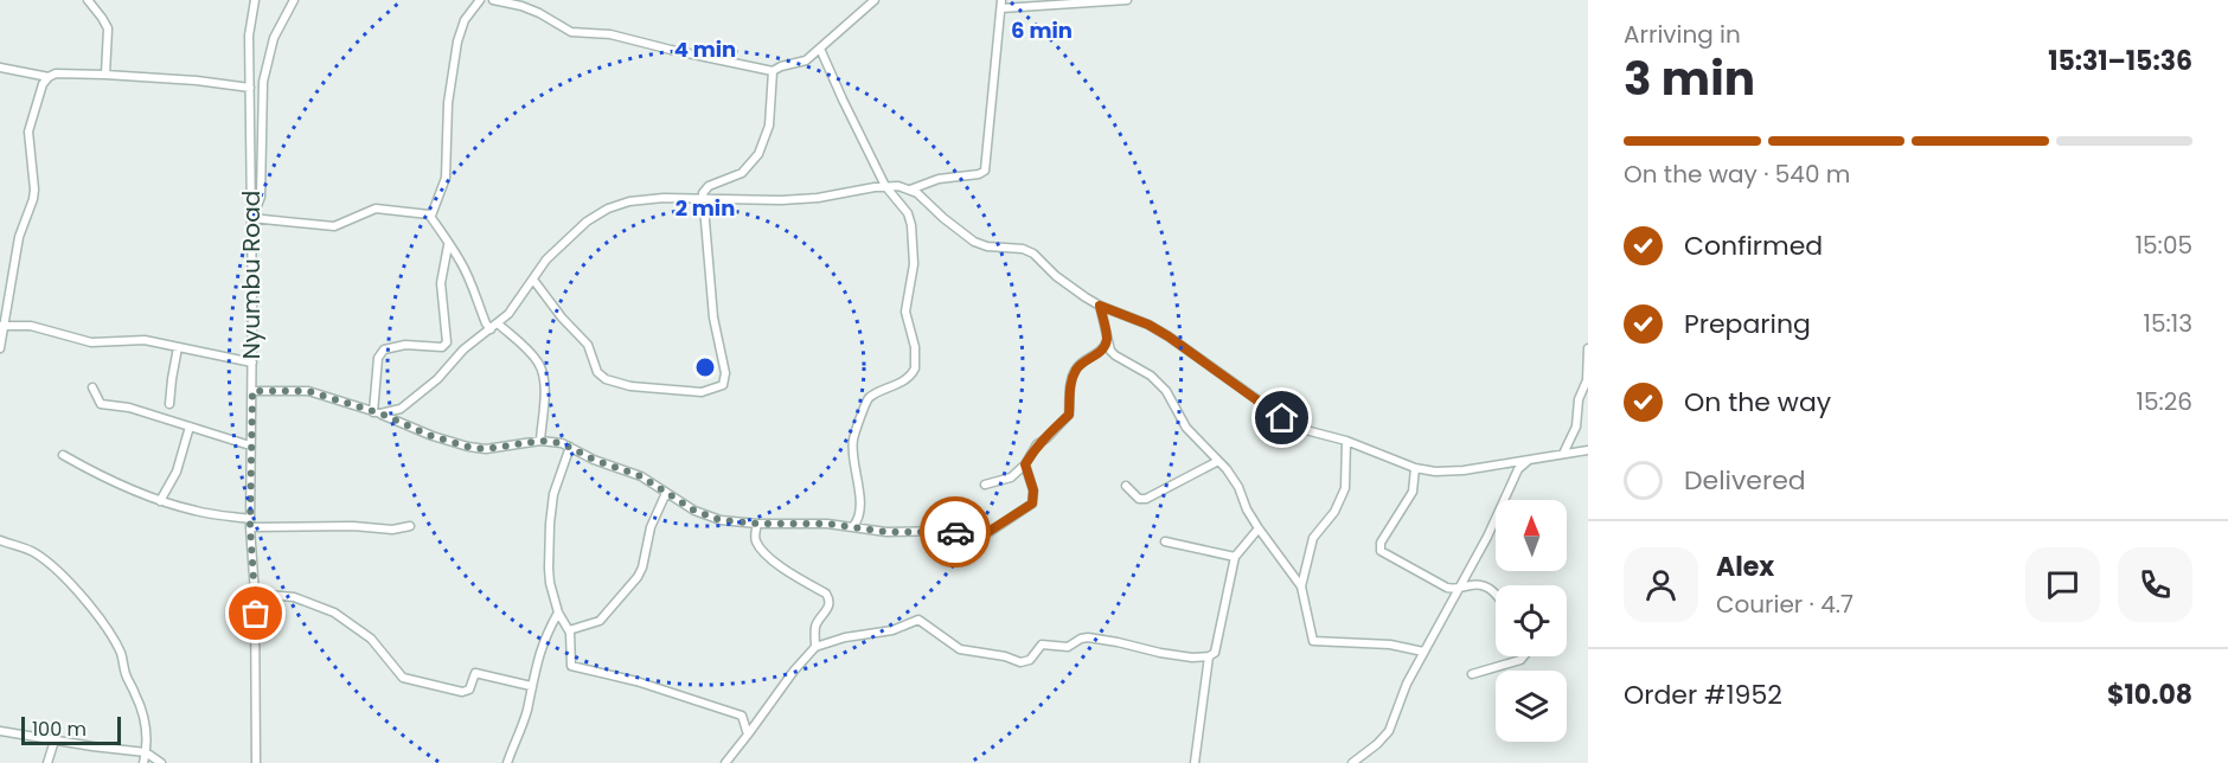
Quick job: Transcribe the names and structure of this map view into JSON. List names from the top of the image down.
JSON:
{
  "streets": {
    "street": ["Nyumbu Road"]
  },
  "scale_bar": "100 m",
  "north": "top",
  "page": {
    "heading": ["3 min", "Arriving in", "15:31–15:36"],
    "panel": [
      "Alex",
      "Courier · 4.7",
      "Order #1952",
      "$10.08"
    ],
    "bar": "On the way · 540 m",
    "list": [
      ["Confirmed", "15:05"],
      ["Preparing", "15:13"],
      ["On the way", "15:26"],
      "Delivered"
    ],
    "scale": "100 m"
  },
  "rings": ["6 min", "4 min", "2 min"]
}
